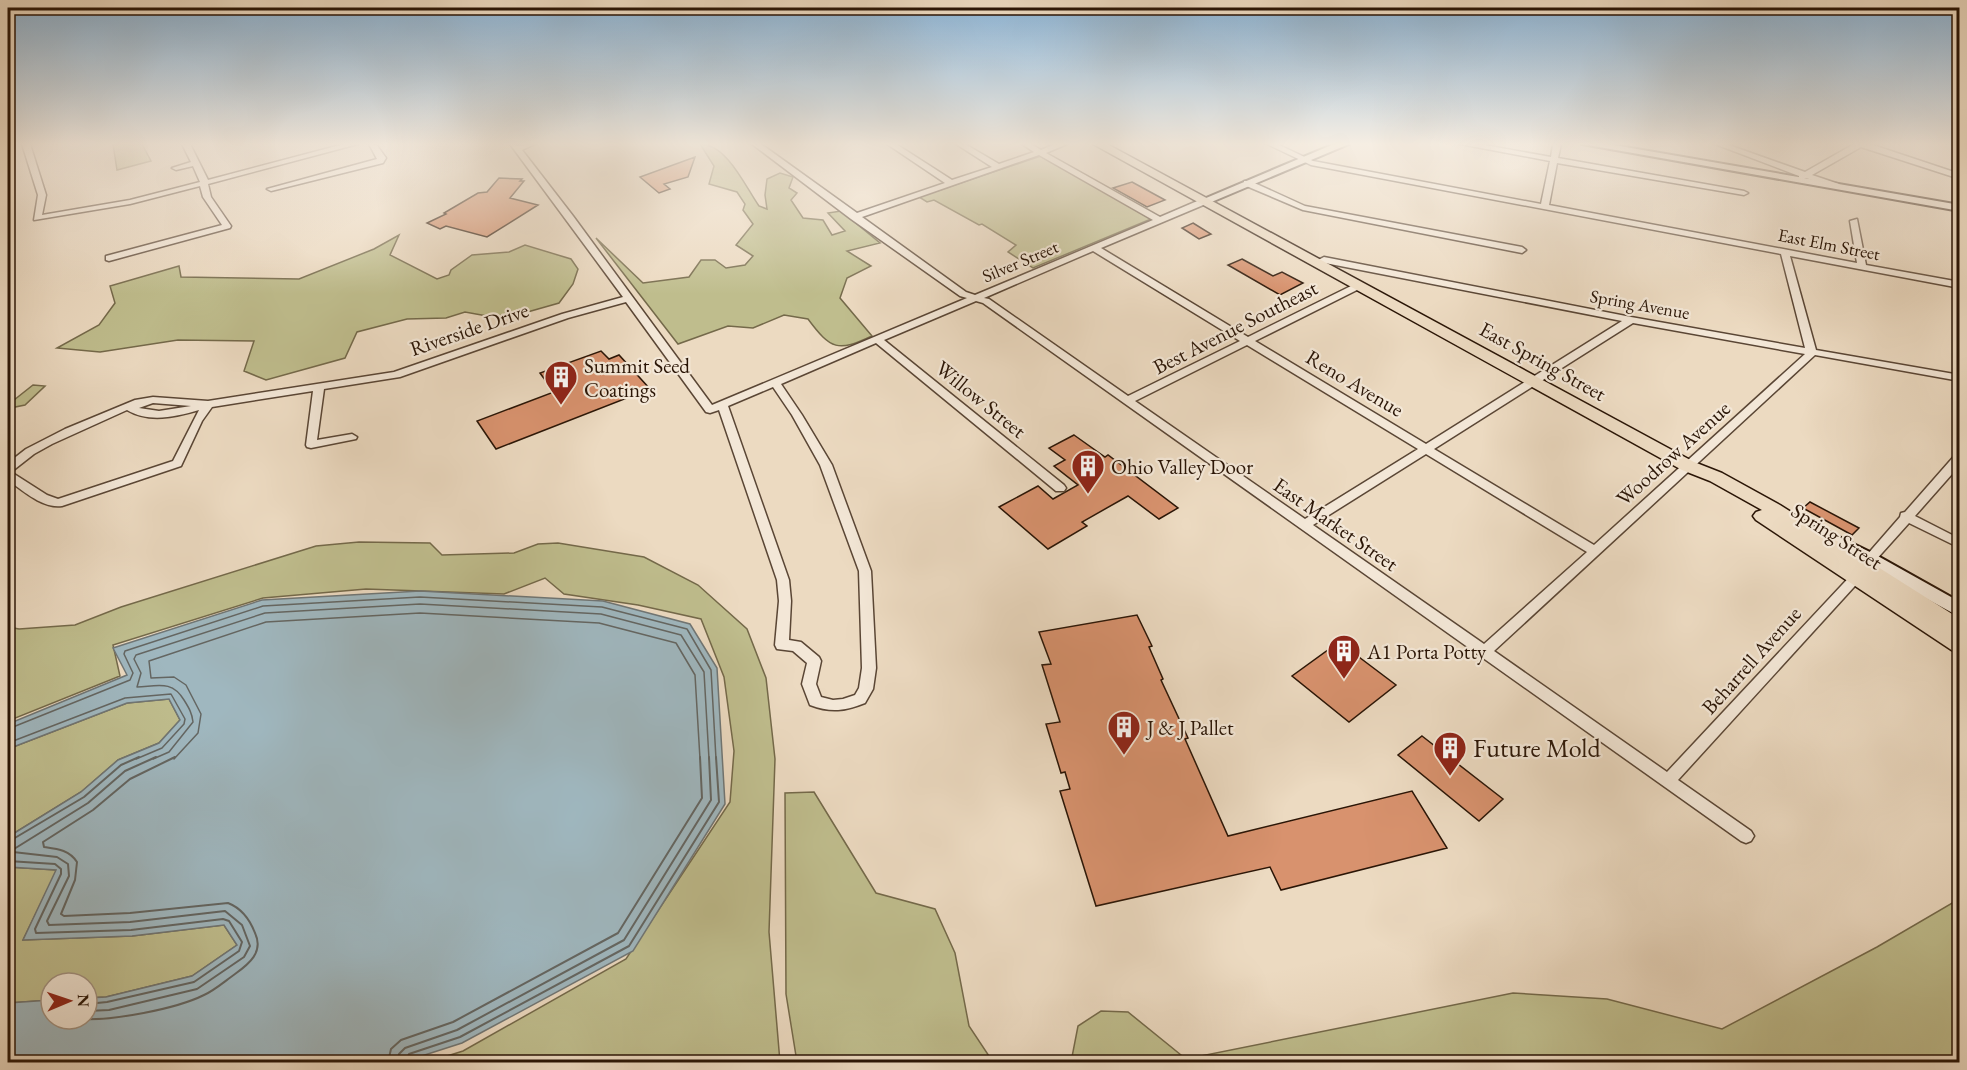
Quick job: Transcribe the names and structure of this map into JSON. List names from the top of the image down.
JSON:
{
  "streets": {
    "main road": ["East Spring Street", "Spring Street"],
    "street": [
      "East Elm Street",
      "Silver Street",
      "Spring Avenue",
      "Best Avenue Southeast",
      "Riverside Drive",
      "Reno Avenue",
      "Willow Street",
      "Woodrow Avenue",
      "East Market Street",
      "Beharrell Avenue"
    ]
  },
  "crossings": [
    ["Silver Street", "East Spring Street"],
    ["Silver Street", "Reno Avenue"],
    ["Silver Street", "Willow Street"],
    ["Silver Street", "East Market Street"],
    ["Spring Avenue", "East Spring Street"],
    ["Spring Avenue", "Woodrow Avenue"],
    ["Best Avenue Southeast", "East Spring Street"],
    ["Best Avenue Southeast", "Reno Avenue"],
    ["Best Avenue Southeast", "East Market Street"],
    ["East Spring Street", "Woodrow Avenue"],
    ["East Spring Street", "Spring Street"],
    ["East Spring Street", "Beharrell Avenue"],
    ["Reno Avenue", "Woodrow Avenue"],
    ["Woodrow Avenue", "East Market Street"],
    ["Woodrow Avenue", "Spring Street"],
    ["East Market Street", "Beharrell Avenue"],
    ["Spring Street", "Beharrell Avenue"]
  ],
  "places": {
    "building": [
      "Summit Seed Coatings",
      "Ohio Valley Door",
      "A1 Porta Potty",
      "J & J Pallet",
      "Future Mold"
    ]
  },
  "north": "right"
}
